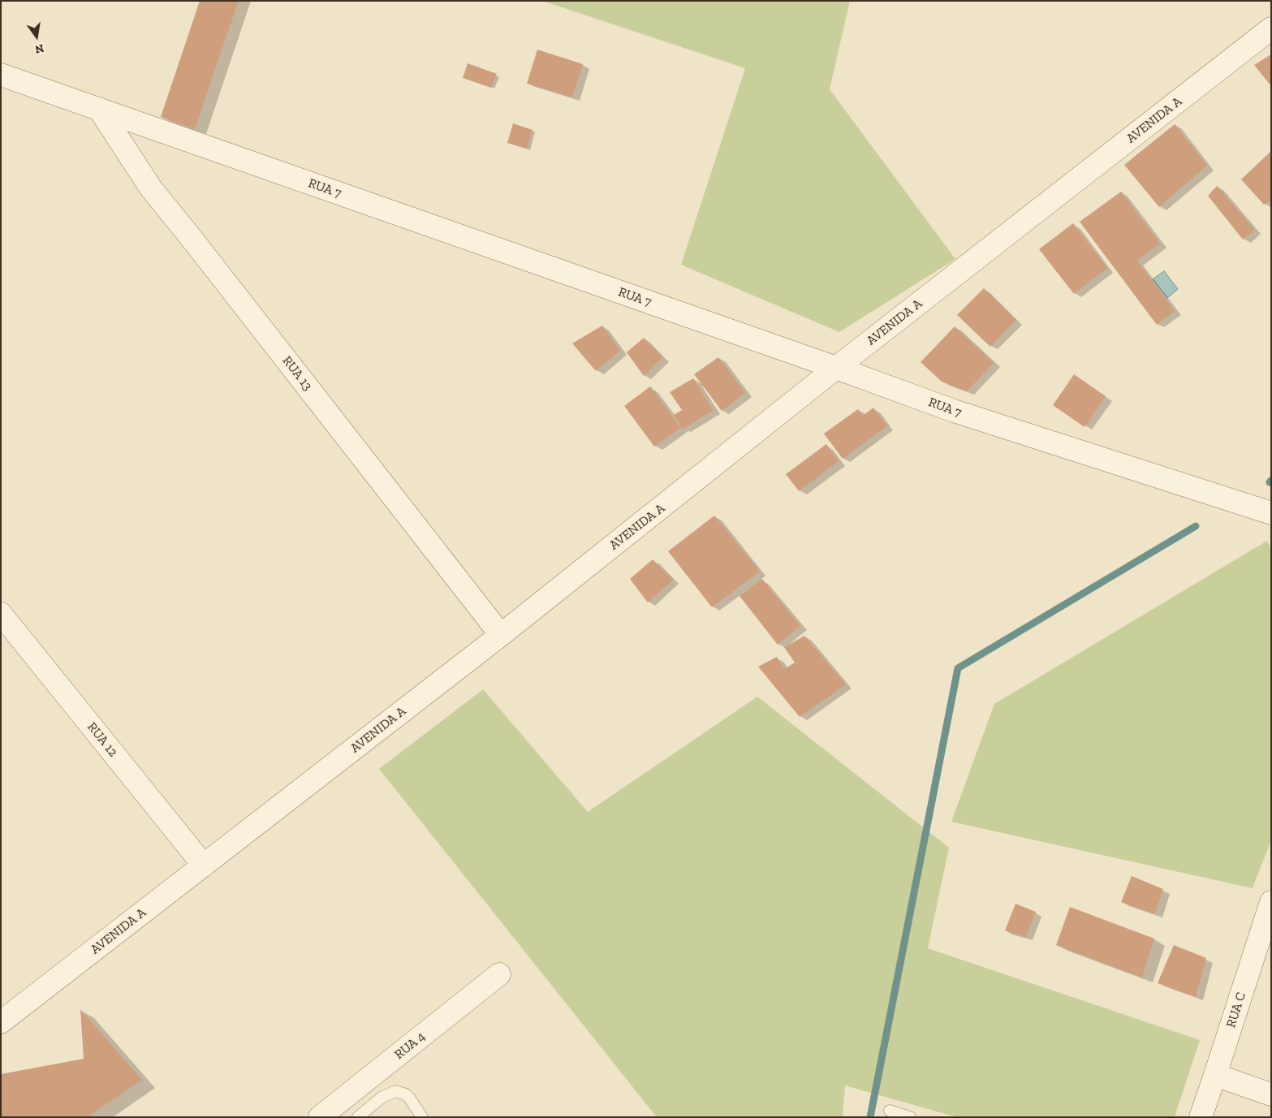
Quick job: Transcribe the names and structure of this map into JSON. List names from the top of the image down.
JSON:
{
  "streets": {
    "street": [
      "AVENIDA A",
      "RUA 7",
      "RUA 13",
      "RUA 12",
      "RUA C",
      "RUA 4"
    ]
  },
  "crossings": [
    ["AVENIDA A", "RUA 7"],
    ["AVENIDA A", "RUA 13"],
    ["AVENIDA A", "RUA 12"],
    ["RUA 7", "RUA 13"]
  ],
  "north": "bottom"
}
